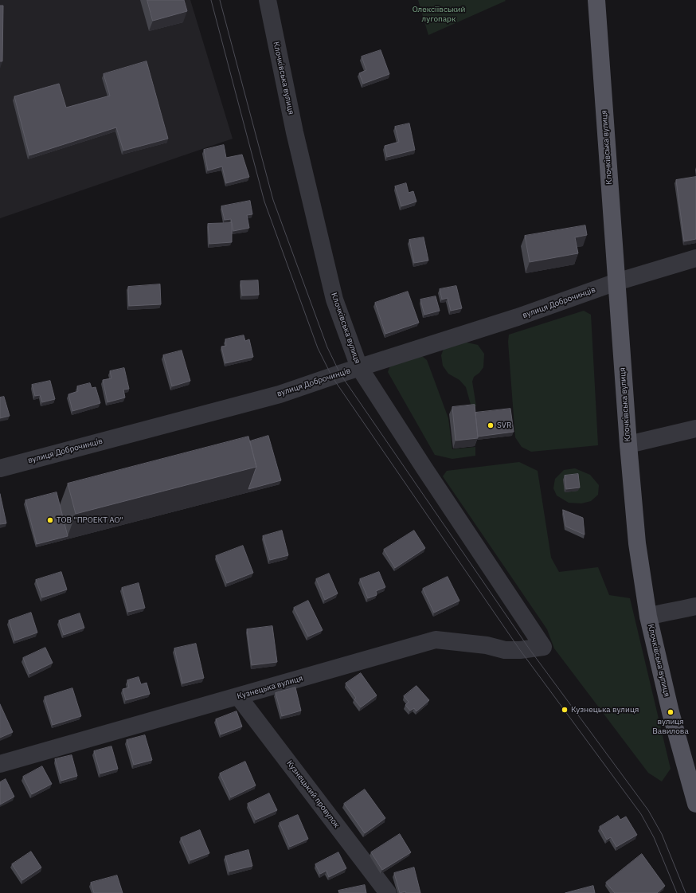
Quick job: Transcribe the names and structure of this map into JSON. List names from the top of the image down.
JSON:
{
  "streets": {
    "main road": ["Клочківська вулиця"],
    "street": ["вулиця Доброчинців", "Кузнецька вулиця", "Кузнецький провулок"]
  },
  "crossings": [
    ["Клочківська вулиця", "вулиця Доброчинців"],
    ["Клочківська вулиця", "Кузнецька вулиця"],
    ["Кузнецька вулиця", "Кузнецький провулок"]
  ],
  "parks": ["Олексіївський лугопарк"],
  "places": [
    "SVR",
    "ТОВ \"ПРОЕКТ АО\"",
    "Кузнецька вулиця",
    "вулиця Вавилова"
  ]
}
